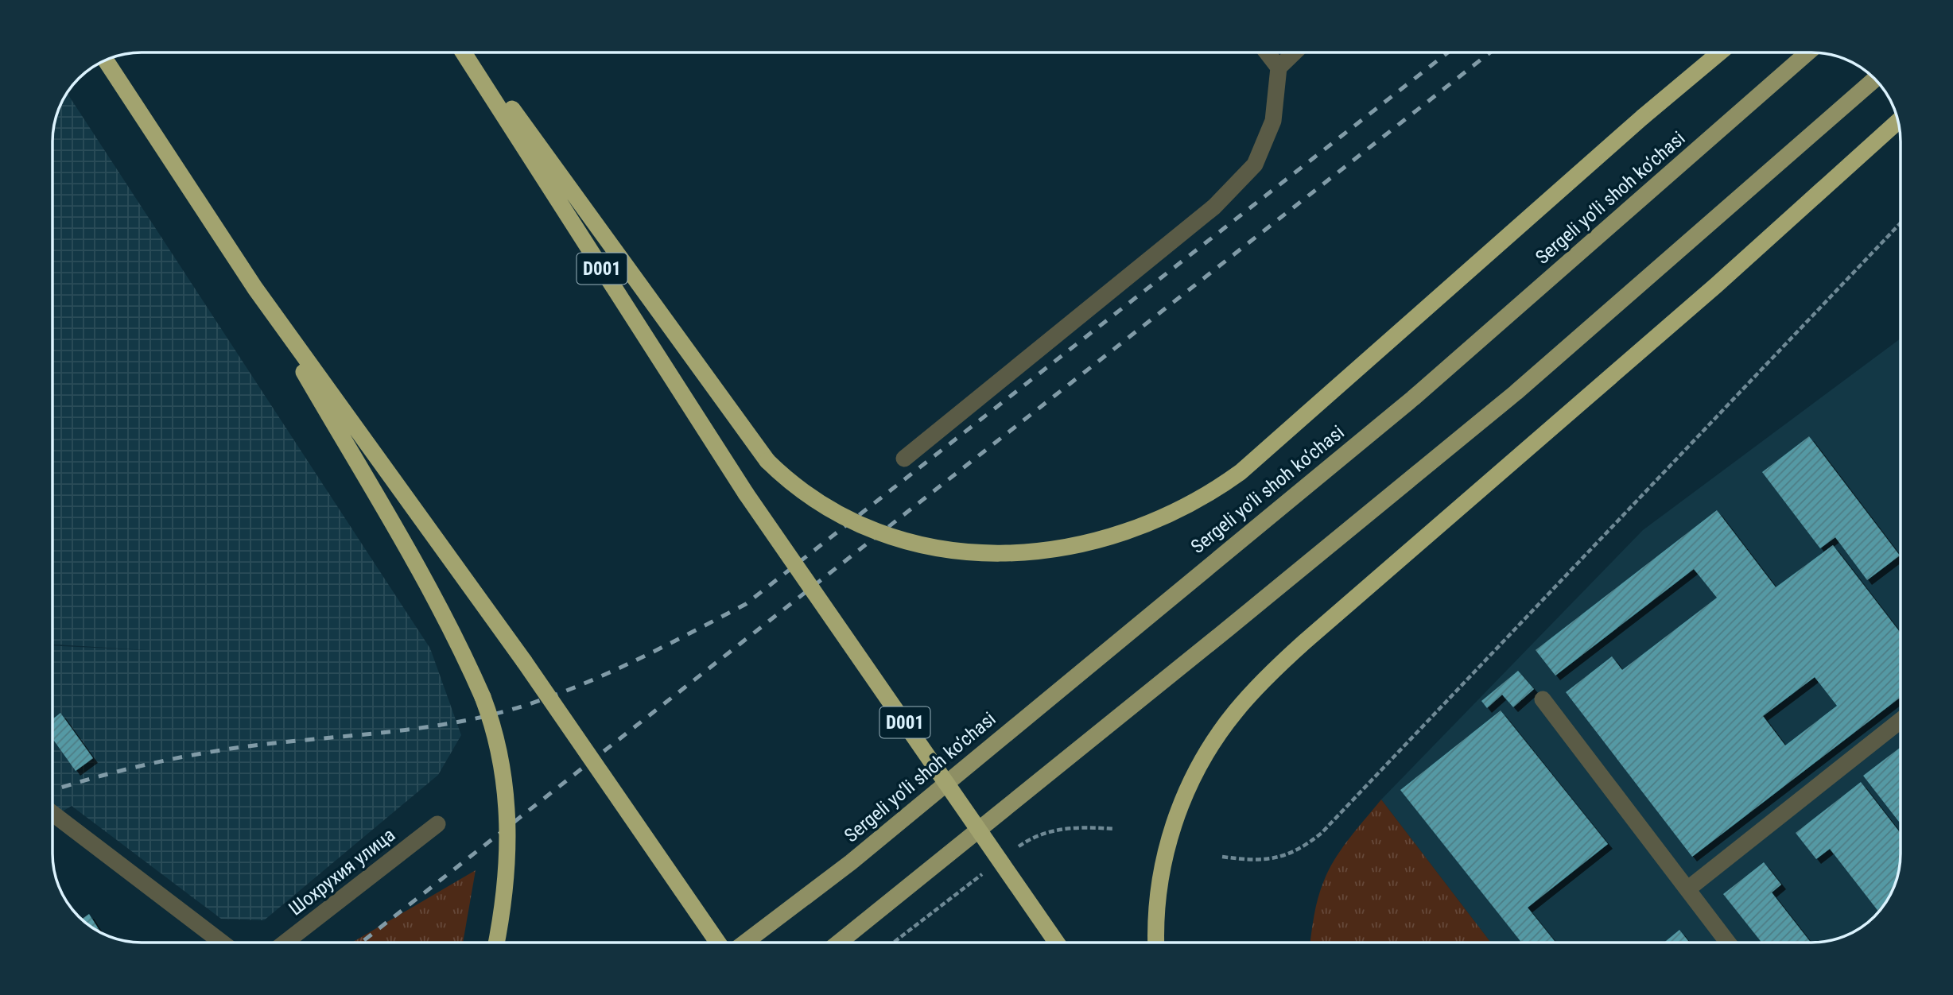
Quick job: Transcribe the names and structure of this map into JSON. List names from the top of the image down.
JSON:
{
  "streets": {
    "highway": ["D001"],
    "main road": ["Sergeli yo‘li shoh ko‘chasi"],
    "street": ["Шохрухия улица"]
  }
}
